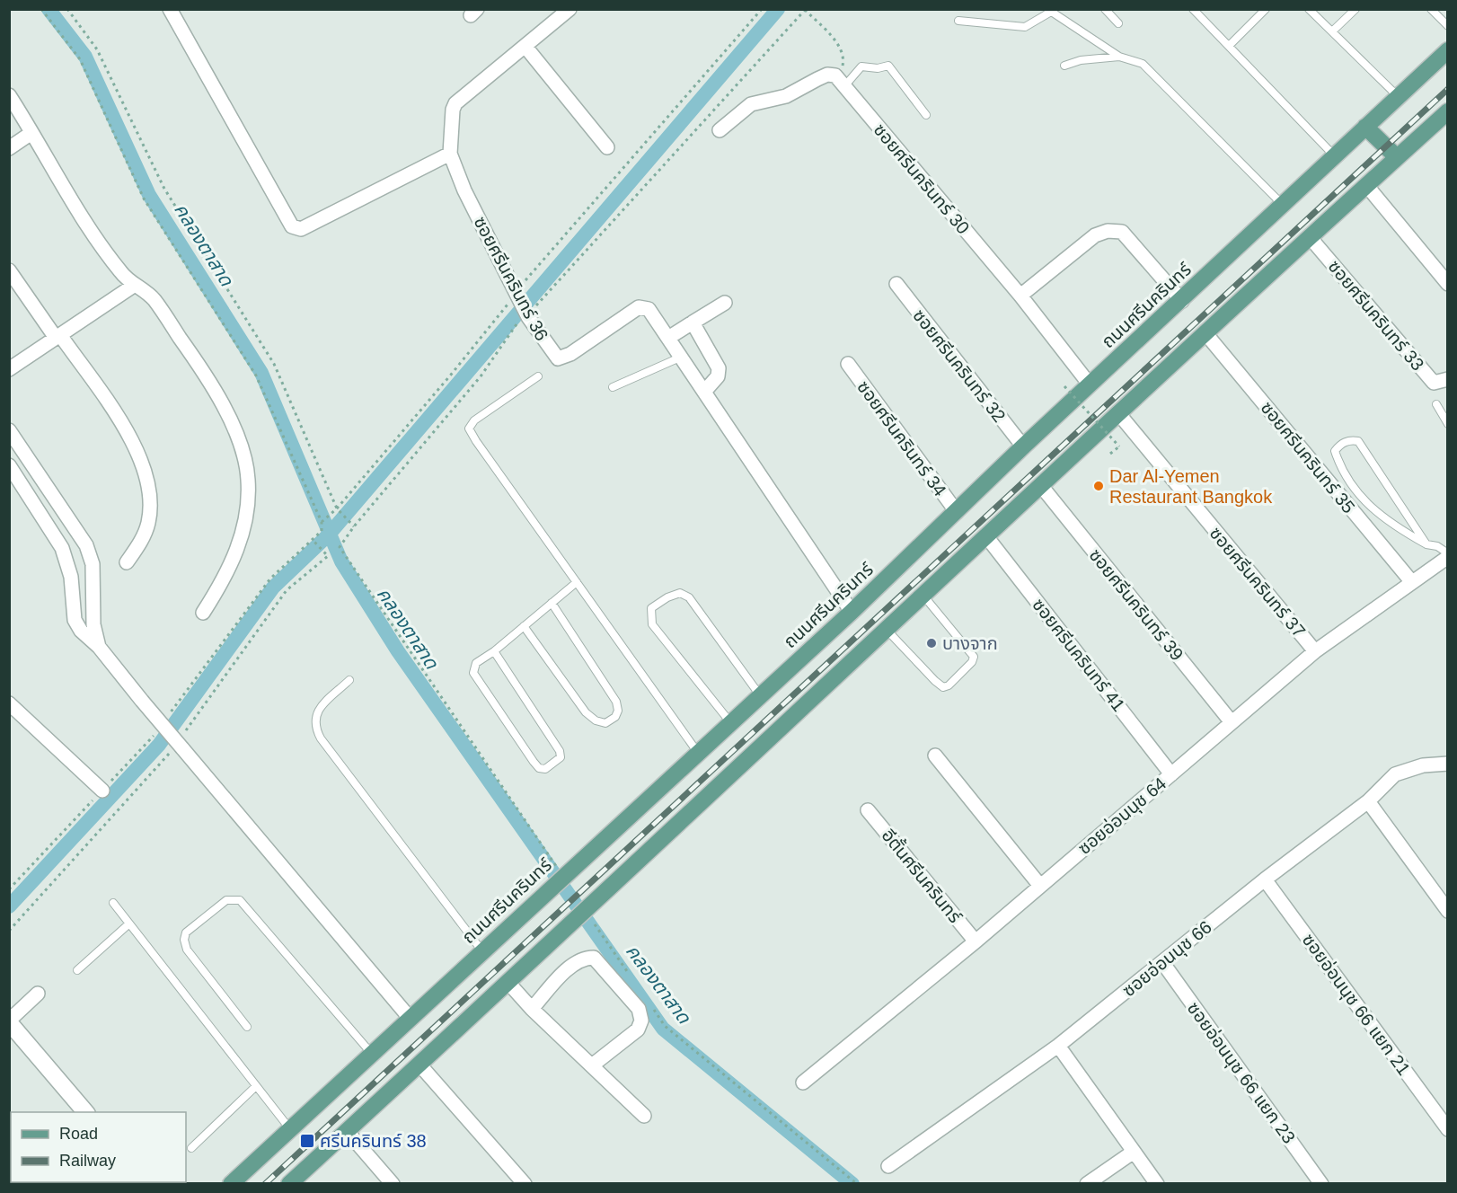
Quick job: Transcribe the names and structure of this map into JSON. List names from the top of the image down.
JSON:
{
  "streets": {
    "main road": ["ถนนศรีนครินทร์"],
    "street": [
      "ซอยศรีนครินทร์ 30",
      "ซอยศรีนครินทร์ 36",
      "ซอยศรีนครินทร์ 33",
      "ซอยศรีนครินทร์ 32",
      "ซอยศรีนครินทร์ 34",
      "ซอยศรีนครินทร์ 35",
      "ซอยศรีนครินทร์ 37",
      "ซอยศรีนครินทร์ 39",
      "ซอยศรีนครินทร์ 41",
      "ซอยอ่อนนุช 64",
      "อีตั้นศรีนครินทร์",
      "ซอยอ่อนนุช 66",
      "ซอยอ่อนนุช 66 แยก 21",
      "ซอยอ่อนนุช 66 แยก 23"
    ]
  },
  "crossings": [
    ["ซอยศรีนครินทร์ 30", "ถนนศรีนครินทร์"],
    ["ซอยศรีนครินทร์ 36", "ถนนศรีนครินทร์"],
    ["ถนนศรีนครินทร์", "ซอยศรีนครินทร์ 32"],
    ["ถนนศรีนครินทร์", "ซอยศรีนครินทร์ 34"],
    ["ซอยศรีนครินทร์ 35", "ซอยอ่อนนุช 64"],
    ["ซอยศรีนครินทร์ 37", "ซอยอ่อนนุช 64"],
    ["ซอยศรีนครินทร์ 39", "ซอยอ่อนนุช 64"],
    ["ซอยศรีนครินทร์ 41", "ซอยอ่อนนุช 64"],
    ["ซอยอ่อนนุช 64", "อีตั้นศรีนครินทร์"],
    ["ซอยอ่อนนุช 66", "ซอยอ่อนนุช 66 แยก 21"],
    ["ซอยอ่อนนุช 66", "ซอยอ่อนนุช 66 แยก 23"]
  ],
  "water": ["คลองตาสาด"],
  "places": {
    "other": ["Dar Al-Yemen Restaurant Bangkok", "บางจาก"],
    "transit": ["ศรีนครินทร์ 38"]
  },
  "legend": ["Road", "Railway"]
}
